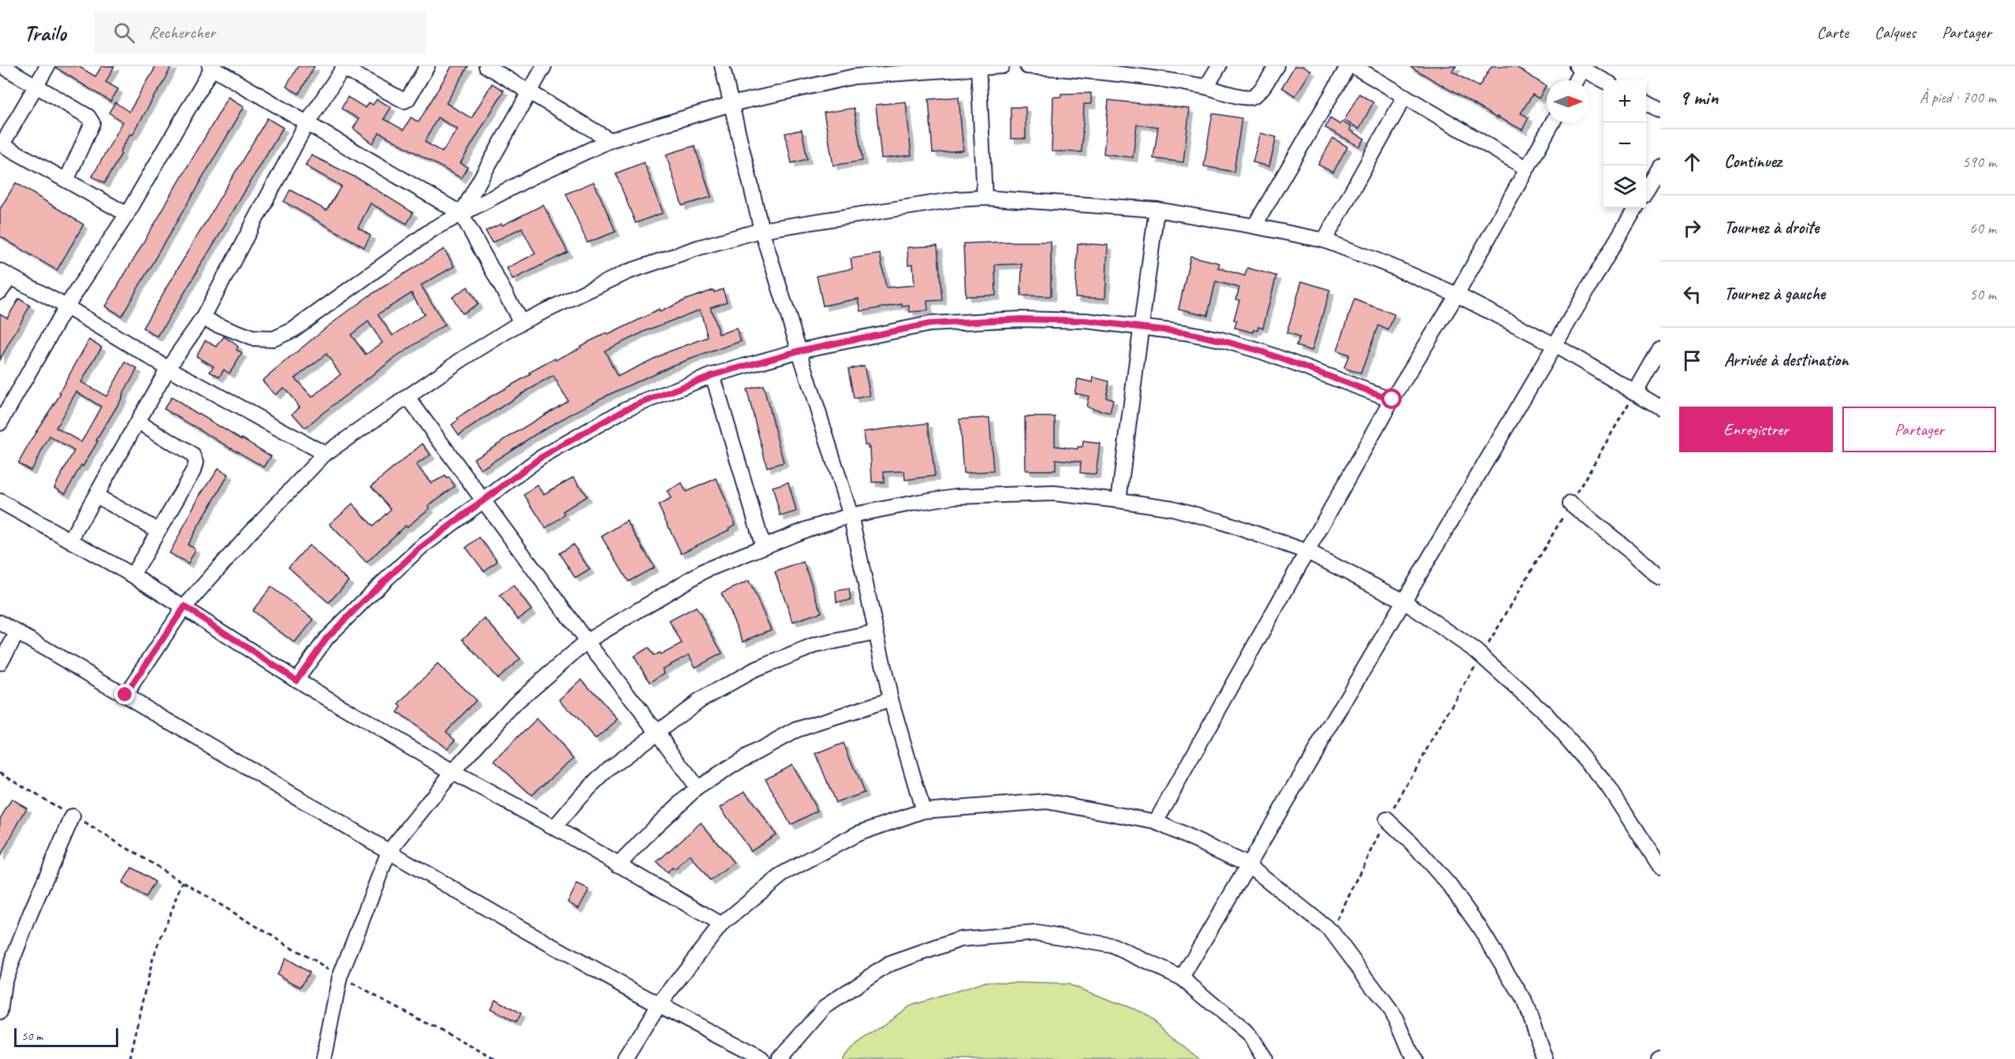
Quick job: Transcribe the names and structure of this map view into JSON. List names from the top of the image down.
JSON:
{
  "scale_bar": "50 m",
  "north": "right",
  "page": {
    "header": "Trailo",
    "search": "Rechercher",
    "nav": ["Carte", "Calques", "Partager"],
    "heading": ["9 min", "À pied · 700 m"],
    "map_buttons": ["+", "−"],
    "list": [
      ["Continuez", "590 m"],
      ["Tournez à droite", "60 m"],
      ["Tournez à gauche", "50 m"],
      "Arrivée à destination"
    ],
    "buttons": ["Enregistrer", "Partager"],
    "scale": "50 m"
  }
}
